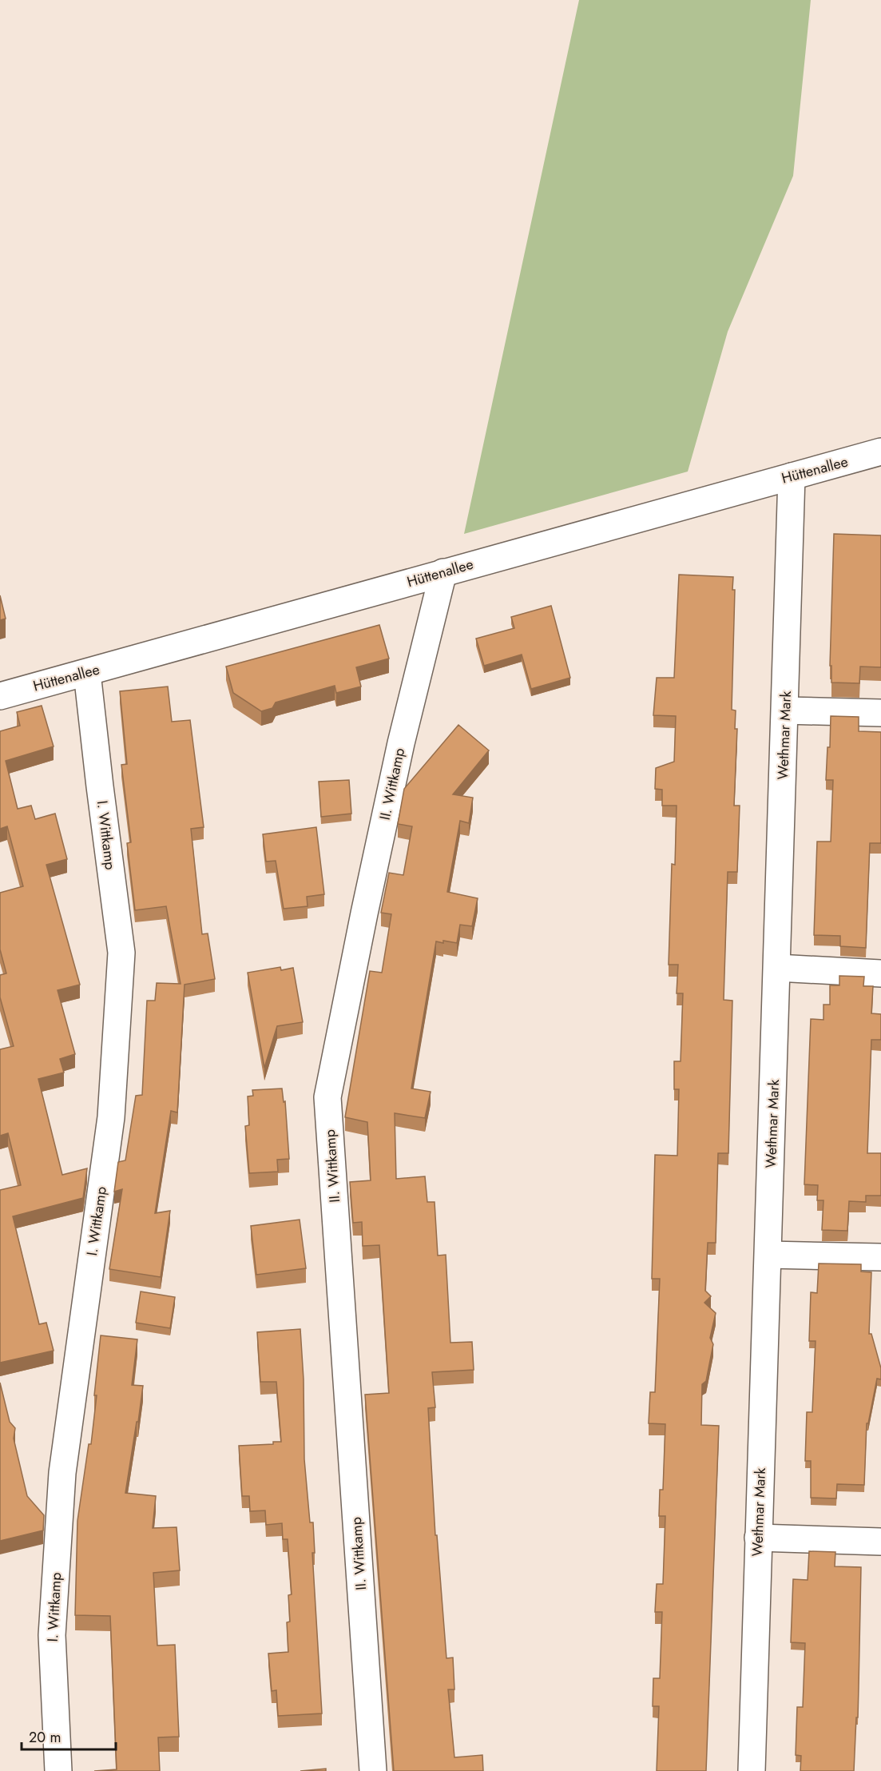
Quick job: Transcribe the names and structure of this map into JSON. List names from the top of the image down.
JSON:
{
  "streets": {
    "street": [
      "Hüttenallee",
      "Wethmar Mark",
      "II. Wittkamp",
      "I. Wittkamp"
    ]
  },
  "crossings": [
    ["Hüttenallee", "Wethmar Mark"],
    ["Hüttenallee", "II. Wittkamp"],
    ["Hüttenallee", "I. Wittkamp"]
  ],
  "scale_bar": "20 m"
}
